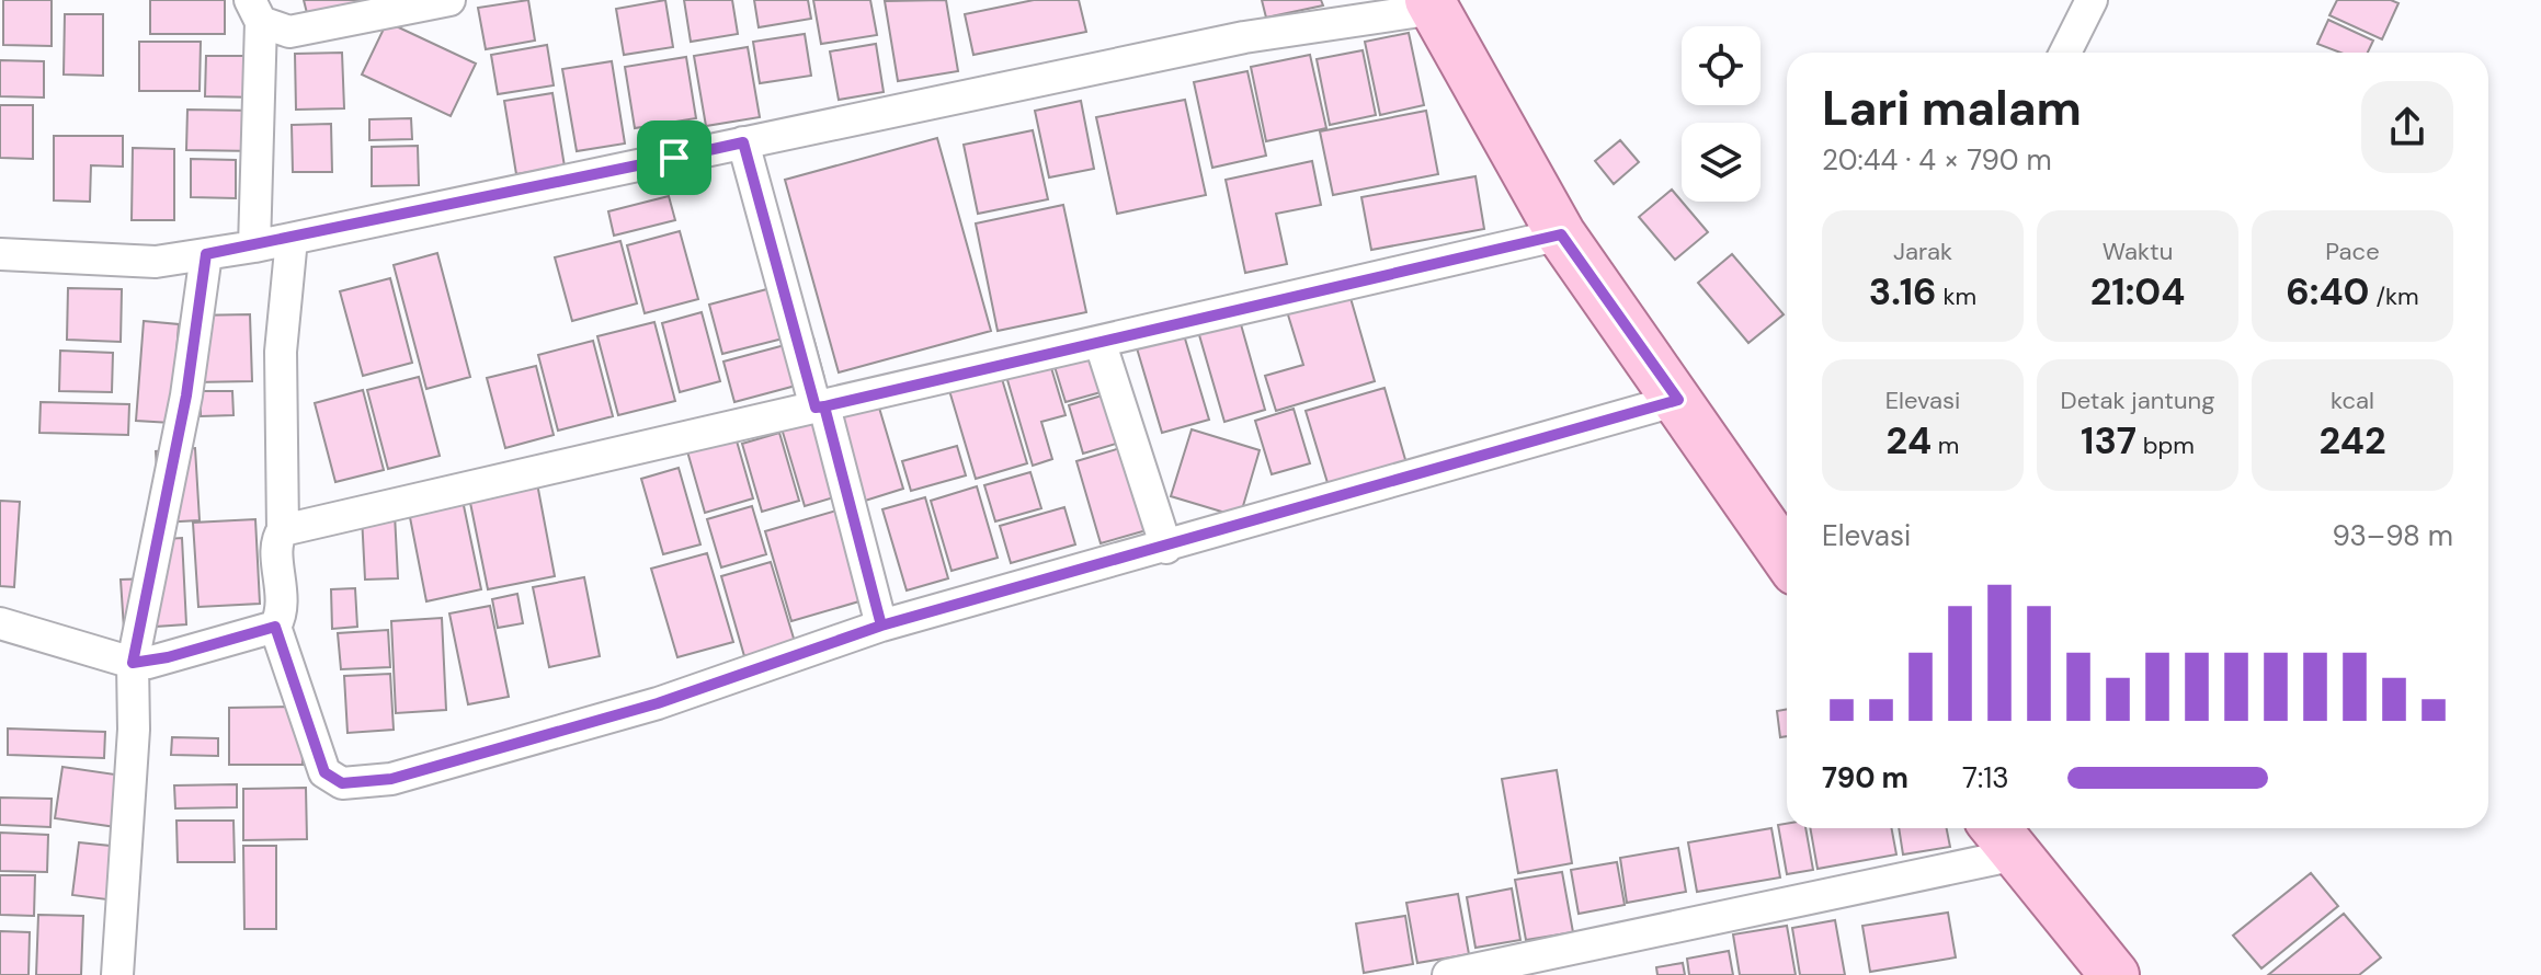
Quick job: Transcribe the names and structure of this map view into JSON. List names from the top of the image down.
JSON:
{
  "page": {
    "heading": ["Lari malam", "20:44 · 4 × 790 m"],
    "stats": [
      ["Jarak", "3.16 km"],
      ["Waktu", "21:04"],
      ["Pace", "6:40 /km"],
      ["Elevasi", "24 m"],
      ["Detak jantung", "137 bpm"],
      ["kcal", "242"]
    ],
    "chart": ["Elevasi", "93–98 m"],
    "list": [
      {
        "name": "790 m",
        "note": "7:13"
      }
    ]
  }
}
